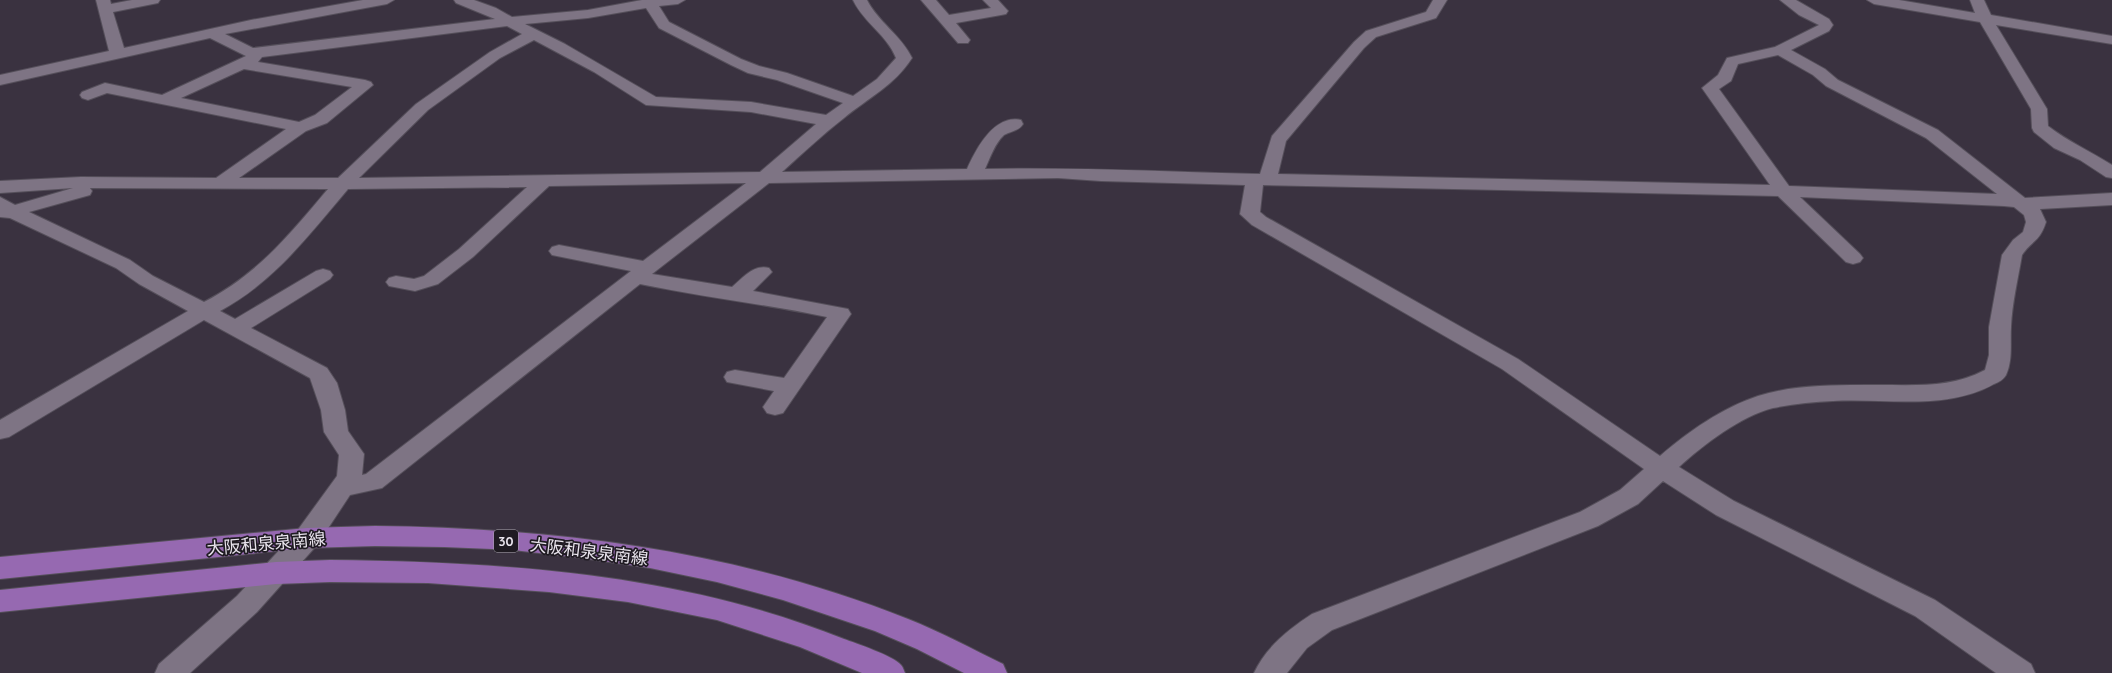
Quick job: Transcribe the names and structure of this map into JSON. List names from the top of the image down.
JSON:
{
  "streets": {
    "main road": ["30", "大阪和泉泉南線"]
  }
}
